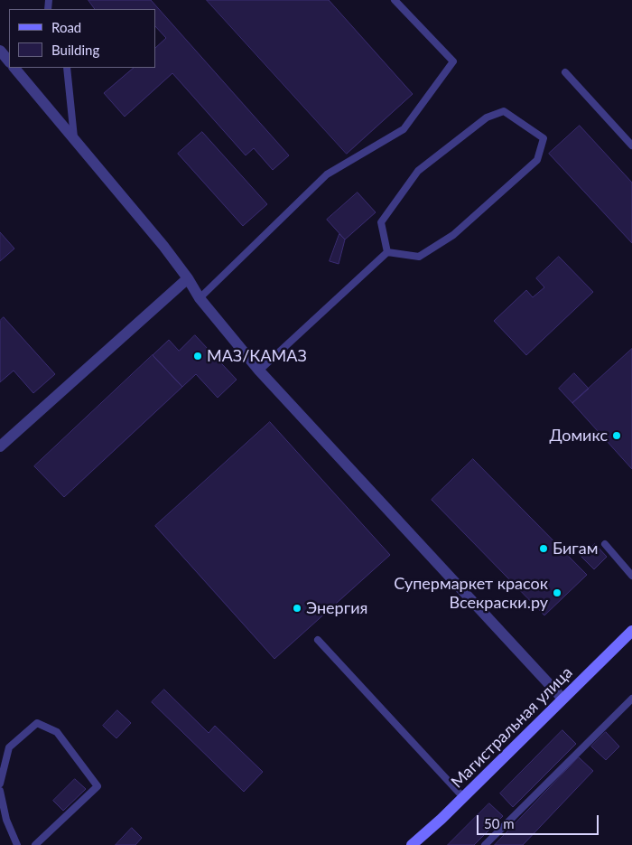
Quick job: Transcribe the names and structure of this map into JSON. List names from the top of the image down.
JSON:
{
  "streets": {
    "main road": ["Магистральная улица"]
  },
  "places": [
    "МАЗ/КАМАЗ",
    "Домикс",
    "Бигам",
    "Супермаркет красок Всекраски.ру",
    "Энергия"
  ],
  "legend": ["Road", "Building"],
  "scale_bar": "50 m"
}
